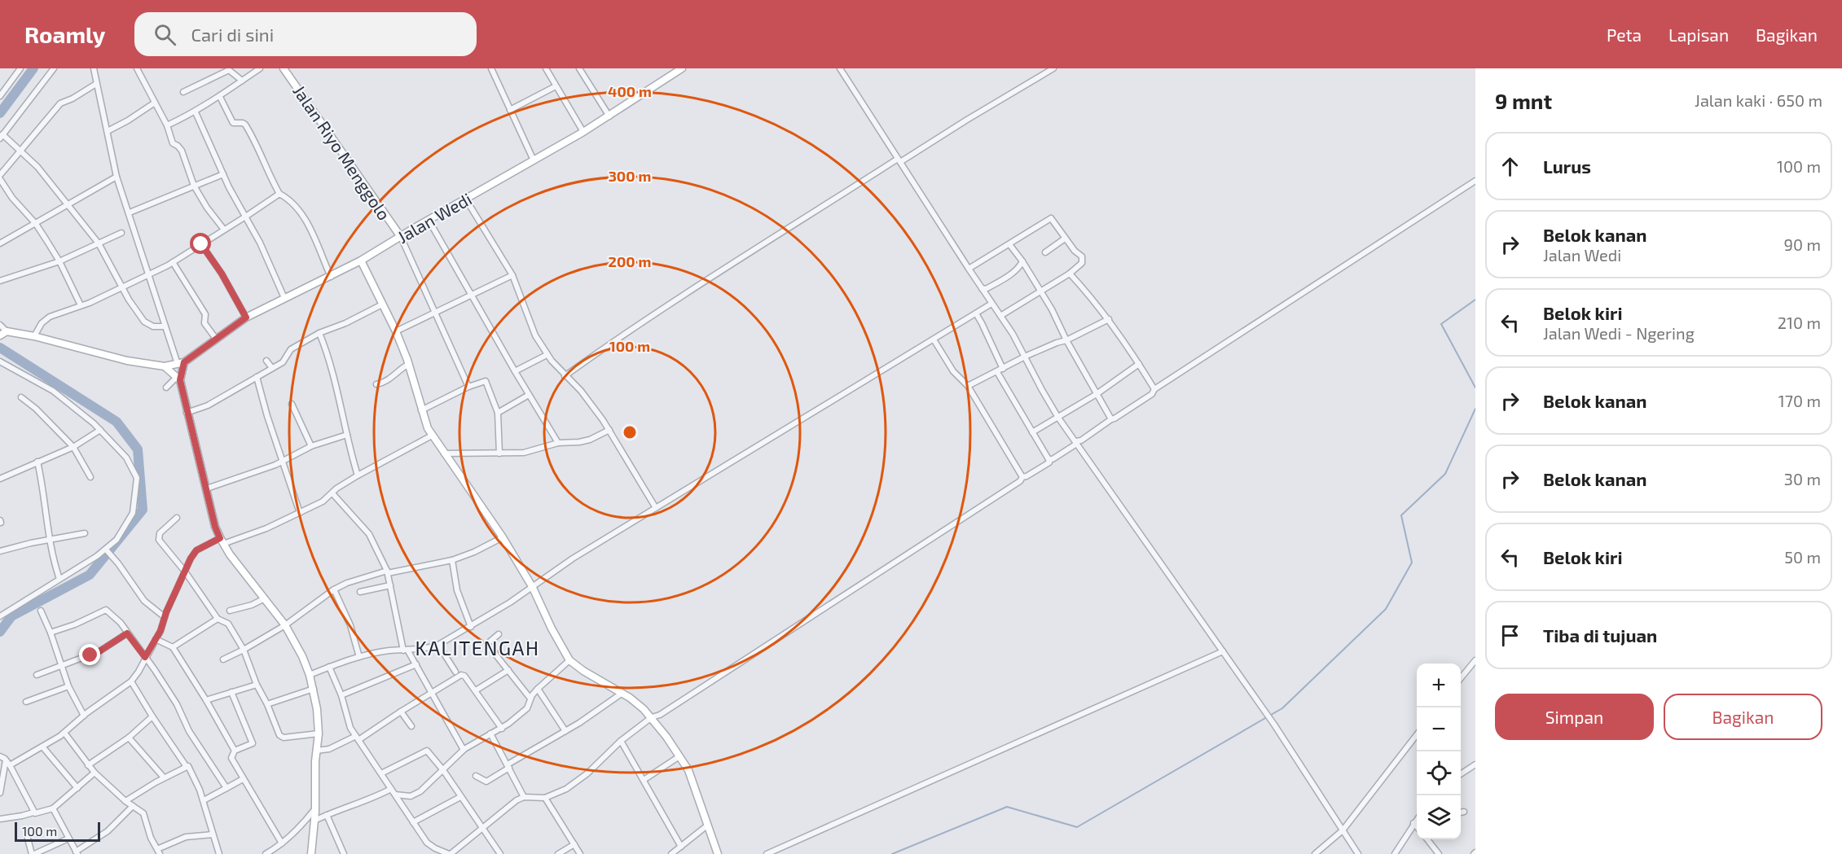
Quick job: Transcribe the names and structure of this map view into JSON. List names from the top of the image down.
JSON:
{
  "streets": {
    "main road": ["Jalan Riyo Menggolo", "Jalan Wedi"]
  },
  "crossings": [
    ["Jalan Riyo Menggolo", "Jalan Wedi"]
  ],
  "districts": ["KALITENGAH"],
  "scale_bar": "100 m",
  "page": {
    "header": "Roamly",
    "search": "Cari di sini",
    "nav": ["Peta", "Lapisan", "Bagikan"],
    "heading": ["9 mnt", "Jalan kaki · 650 m"],
    "list": [
      ["Lurus", "100 m"],
      ["Belok kanan", "Jalan Wedi", "90 m"],
      ["Belok kiri", "Jalan Wedi - Ngering", "210 m"],
      ["Belok kanan", "170 m"],
      ["Belok kanan", "30 m"],
      ["Belok kiri", "50 m"],
      "Tiba di tujuan"
    ],
    "map_buttons": ["+", "−"],
    "buttons": ["Simpan", "Bagikan"],
    "scale": "100 m"
  },
  "rings": [
    "400 m",
    "300 m",
    "200 m",
    "100 m"
  ]
}
